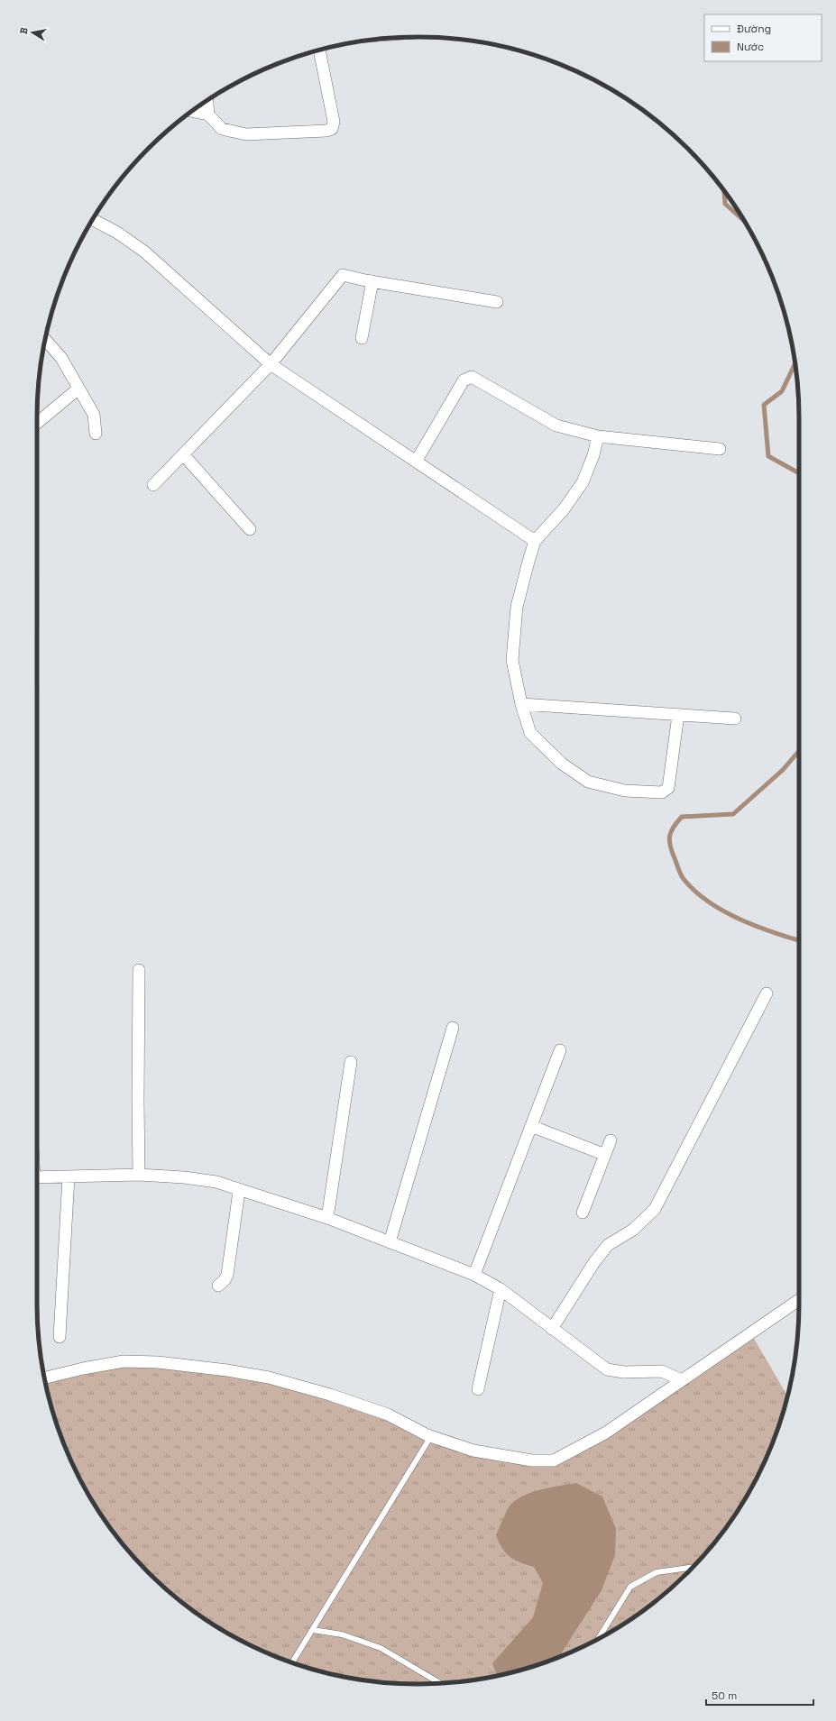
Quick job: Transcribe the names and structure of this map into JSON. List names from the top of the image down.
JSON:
{
  "legend": ["Đường", "Nước"],
  "scale_bar": "50 m",
  "north": "left"
}
